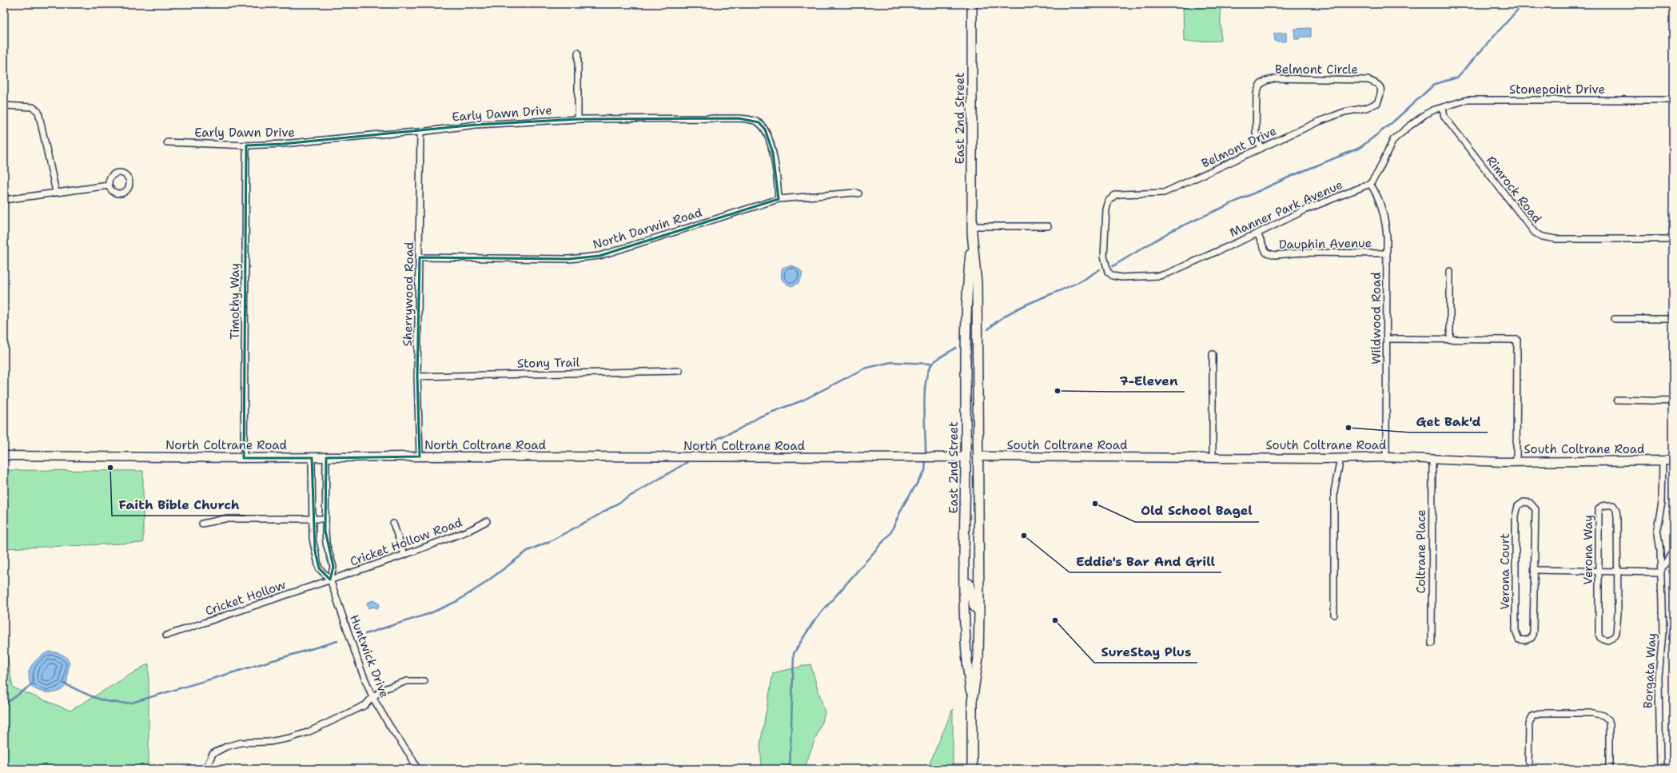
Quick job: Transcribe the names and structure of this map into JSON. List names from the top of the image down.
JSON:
{
  "streets": {
    "main road": ["East 2nd Street"],
    "street": [
      "Belmont Circle",
      "Stonepoint Drive",
      "Early Dawn Drive",
      "Belmont Drive",
      "Rimrock Road",
      "Manner Park Avenue",
      "North Darwin Road",
      "Dauphin Avenue",
      "Sherrywood Road",
      "Timothy Way",
      "Wildwood Road",
      "Stony Trail",
      "North Coltrane Road",
      "South Coltrane Road",
      "Cricket Hollow Road",
      "Verona Way",
      "Coltrane Place",
      "Verona Court",
      "Cricket Hollow",
      "Huntwick Drive",
      "Borgata Way"
    ]
  },
  "crossings": [
    ["Belmont Circle", "Belmont Drive"],
    ["Stonepoint Drive", "Rimrock Road"],
    ["Early Dawn Drive", "North Darwin Road"],
    ["Early Dawn Drive", "Sherrywood Road"],
    ["Early Dawn Drive", "Timothy Way"],
    ["East 2nd Street", "North Coltrane Road"],
    ["East 2nd Street", "South Coltrane Road"],
    ["Belmont Drive", "Manner Park Avenue"],
    ["Manner Park Avenue", "Dauphin Avenue"],
    ["Manner Park Avenue", "Wildwood Road"],
    ["North Darwin Road", "Sherrywood Road"],
    ["Dauphin Avenue", "Wildwood Road"],
    ["Sherrywood Road", "Stony Trail"],
    ["Sherrywood Road", "North Coltrane Road"],
    ["Timothy Way", "North Coltrane Road"],
    ["Wildwood Road", "South Coltrane Road"],
    ["North Coltrane Road", "Huntwick Drive"],
    ["South Coltrane Road", "Coltrane Place"],
    ["South Coltrane Road", "Borgata Way"],
    ["Cricket Hollow Road", "Cricket Hollow"],
    ["Cricket Hollow Road", "Huntwick Drive"],
    ["Cricket Hollow", "Huntwick Drive"]
  ],
  "places": [
    "7-Eleven",
    "Get Bak'd",
    "Faith Bible Church",
    "Old School Bagel",
    "Eddie's Bar And Grill",
    "SureStay Plus"
  ]
}
